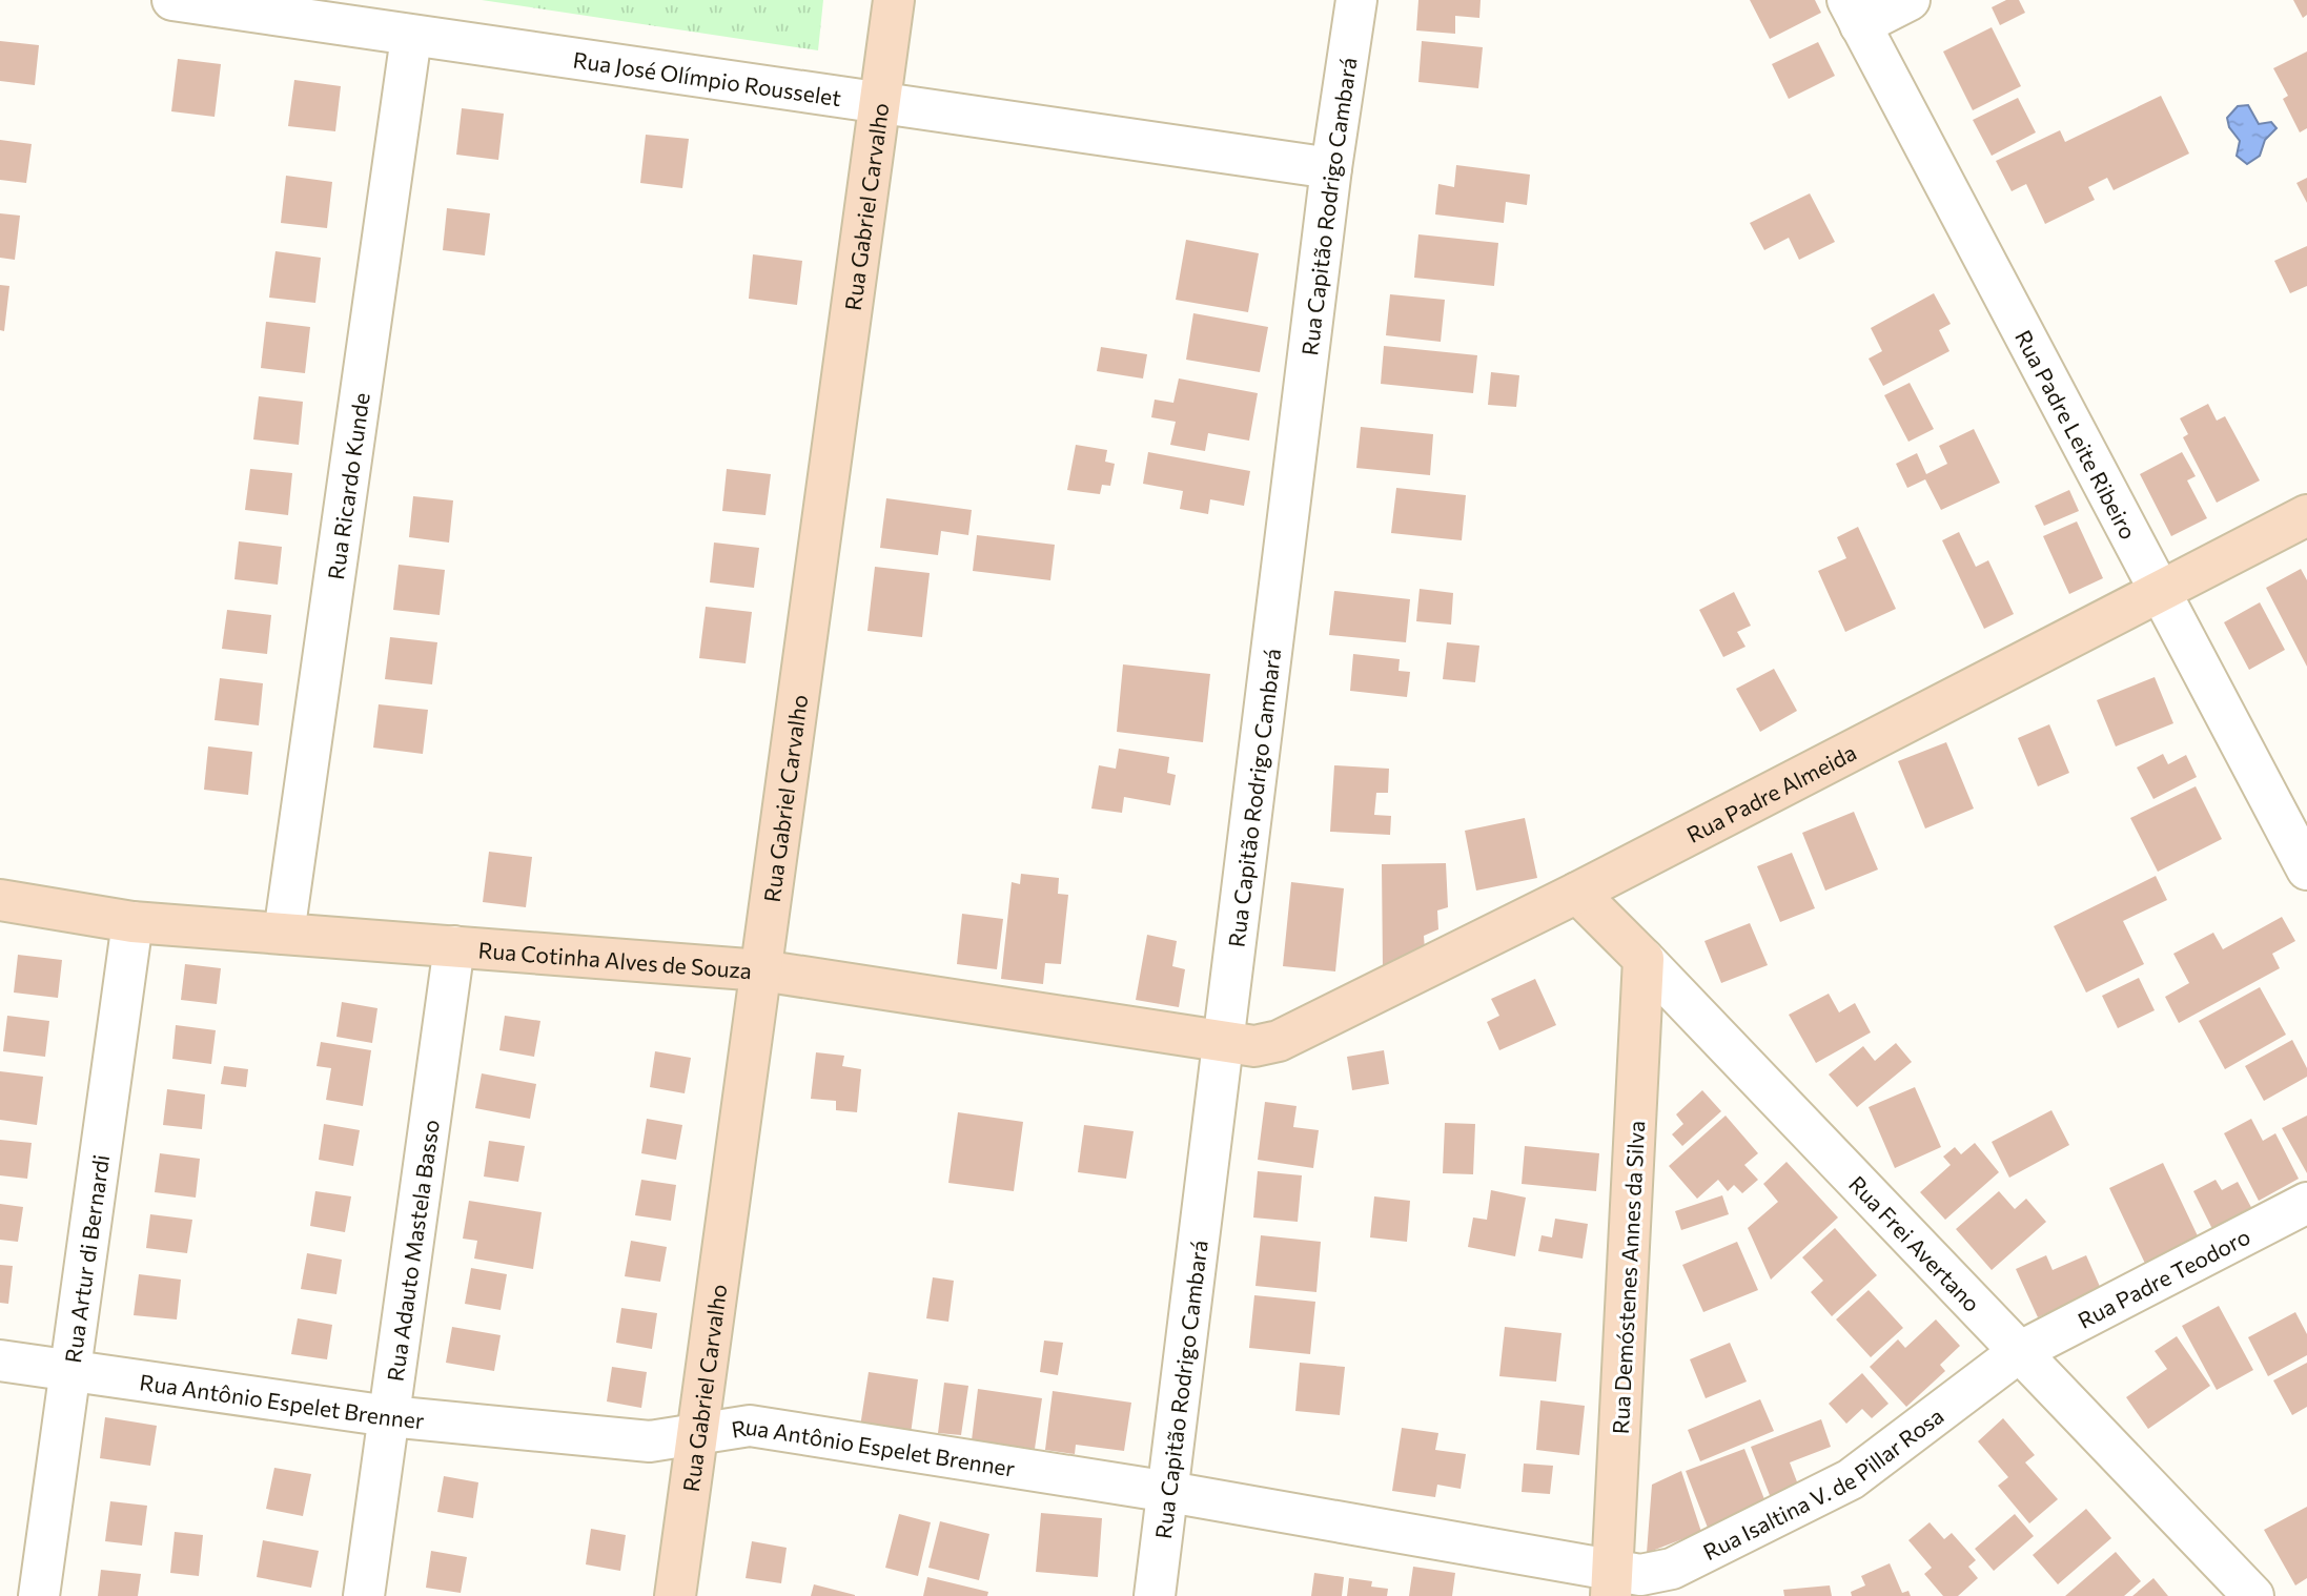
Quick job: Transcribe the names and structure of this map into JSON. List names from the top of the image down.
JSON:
{
  "streets": {
    "street": [
      "Rua José Olímpio Rousselet",
      "Rua Capitão Rodrigo Cambará",
      "Rua Gabriel Carvalho",
      "Rua Padre Leite Ribeiro",
      "Rua Ricardo Kunde",
      "Rua Padre Almeida",
      "Rua Cotinha Alves de Souza",
      "Rua Frei Avertano",
      "Rua Adauto Mastela Basso",
      "Rua Artur di Bernardi",
      "Rua Demóstenes Annes da Silva",
      "Rua Padre Teodoro",
      "Rua Antônio Espelet Brenner",
      "Rua Isaltina V. de Pillar Rosa"
    ]
  },
  "crossings": [
    ["Rua José Olímpio Rousselet", "Rua Capitão Rodrigo Cambará"],
    ["Rua José Olímpio Rousselet", "Rua Gabriel Carvalho"],
    ["Rua José Olímpio Rousselet", "Rua Ricardo Kunde"],
    ["Rua Capitão Rodrigo Cambará", "Rua Padre Almeida"],
    ["Rua Capitão Rodrigo Cambará", "Rua Cotinha Alves de Souza"],
    ["Rua Capitão Rodrigo Cambará", "Rua Antônio Espelet Brenner"],
    ["Rua Gabriel Carvalho", "Rua Cotinha Alves de Souza"],
    ["Rua Gabriel Carvalho", "Rua Antônio Espelet Brenner"],
    ["Rua Padre Leite Ribeiro", "Rua Padre Almeida"],
    ["Rua Ricardo Kunde", "Rua Cotinha Alves de Souza"],
    ["Rua Padre Almeida", "Rua Cotinha Alves de Souza"],
    ["Rua Padre Almeida", "Rua Frei Avertano"],
    ["Rua Cotinha Alves de Souza", "Rua Adauto Mastela Basso"],
    ["Rua Cotinha Alves de Souza", "Rua Artur di Bernardi"],
    ["Rua Frei Avertano", "Rua Demóstenes Annes da Silva"],
    ["Rua Frei Avertano", "Rua Padre Teodoro"],
    ["Rua Frei Avertano", "Rua Isaltina V. de Pillar Rosa"],
    ["Rua Adauto Mastela Basso", "Rua Antônio Espelet Brenner"],
    ["Rua Artur di Bernardi", "Rua Antônio Espelet Brenner"],
    ["Rua Demóstenes Annes da Silva", "Rua Antônio Espelet Brenner"],
    ["Rua Demóstenes Annes da Silva", "Rua Isaltina V. de Pillar Rosa"],
    ["Rua Padre Teodoro", "Rua Isaltina V. de Pillar Rosa"],
    ["Rua Antônio Espelet Brenner", "Rua Isaltina V. de Pillar Rosa"]
  ]
}
